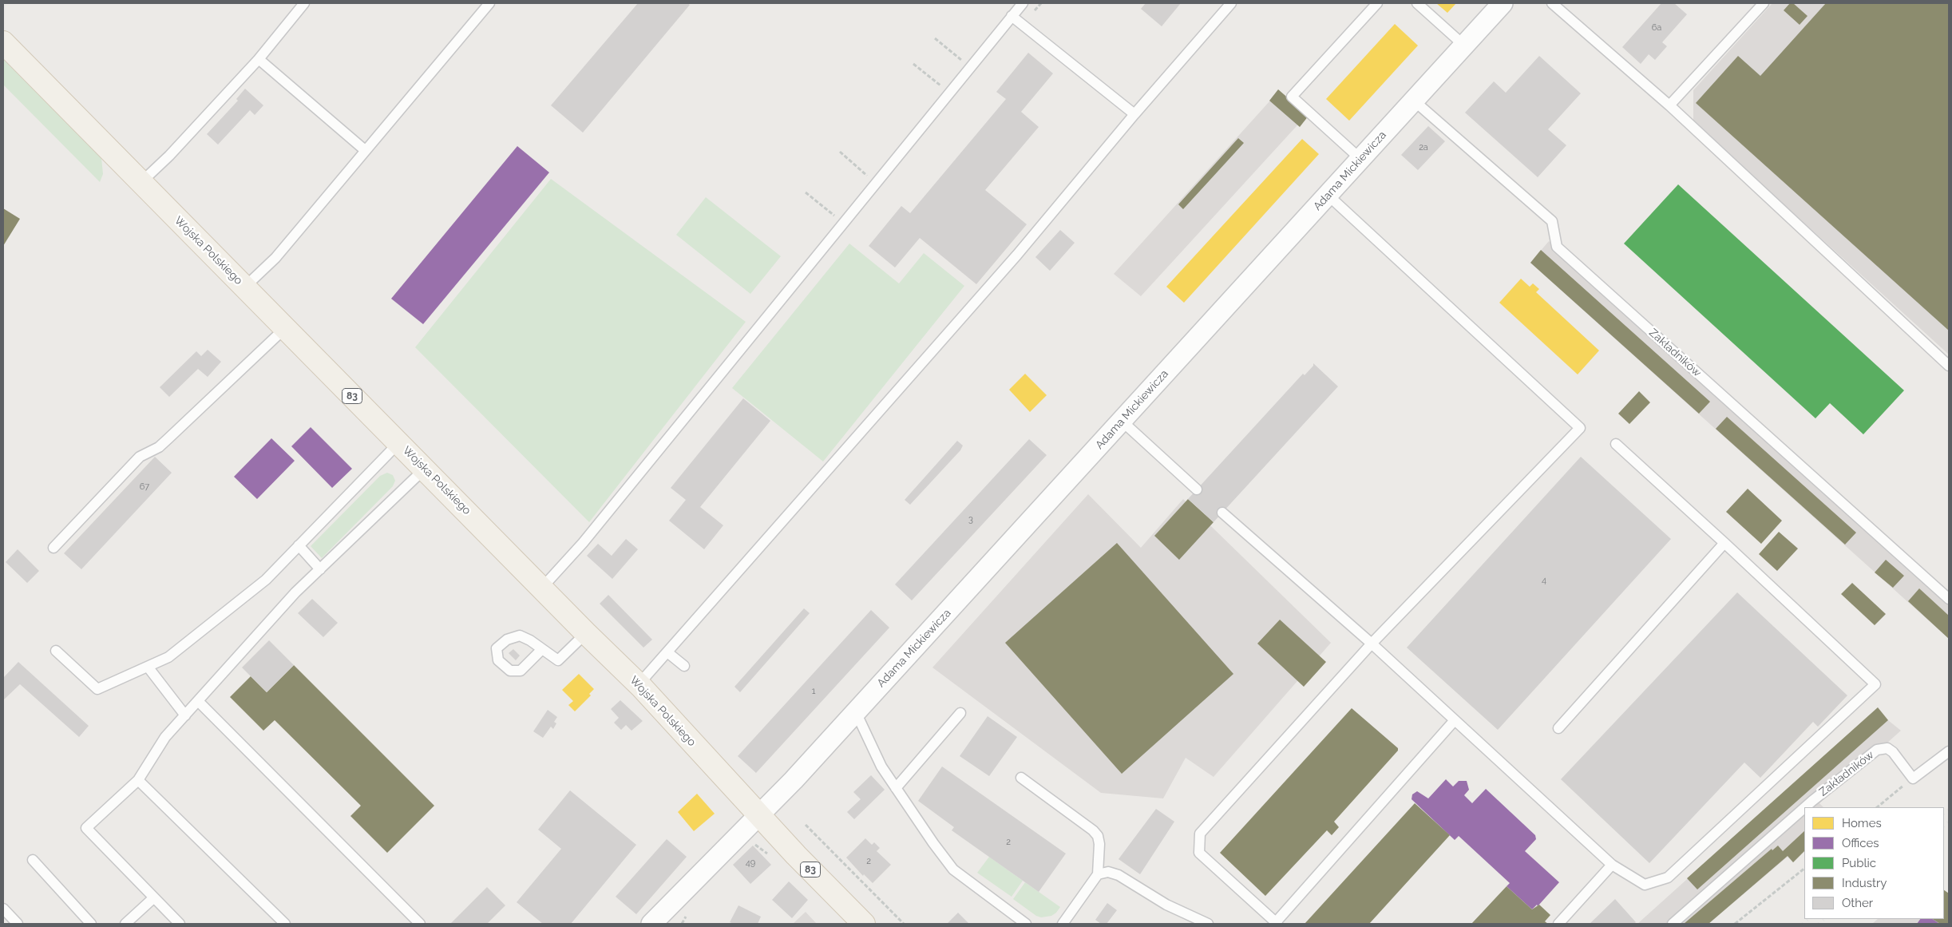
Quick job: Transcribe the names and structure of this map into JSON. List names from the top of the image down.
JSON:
{
  "streets": {
    "main road": ["Wojska Polskiego", "83"],
    "street": ["Adama Mickiewicza"],
    "lane": ["Zakładników"]
  },
  "crossings": [
    ["Adama Mickiewicza", "Wojska Polskiego"],
    ["Adama Mickiewicza", "Zakładników"]
  ],
  "house_numbers": [
    "6a",
    "2a",
    "67",
    "3",
    "4",
    "1",
    "2",
    "2",
    "49"
  ],
  "legend": [
    "Homes",
    "Offices",
    "Public",
    "Industry",
    "Other"
  ]
}
